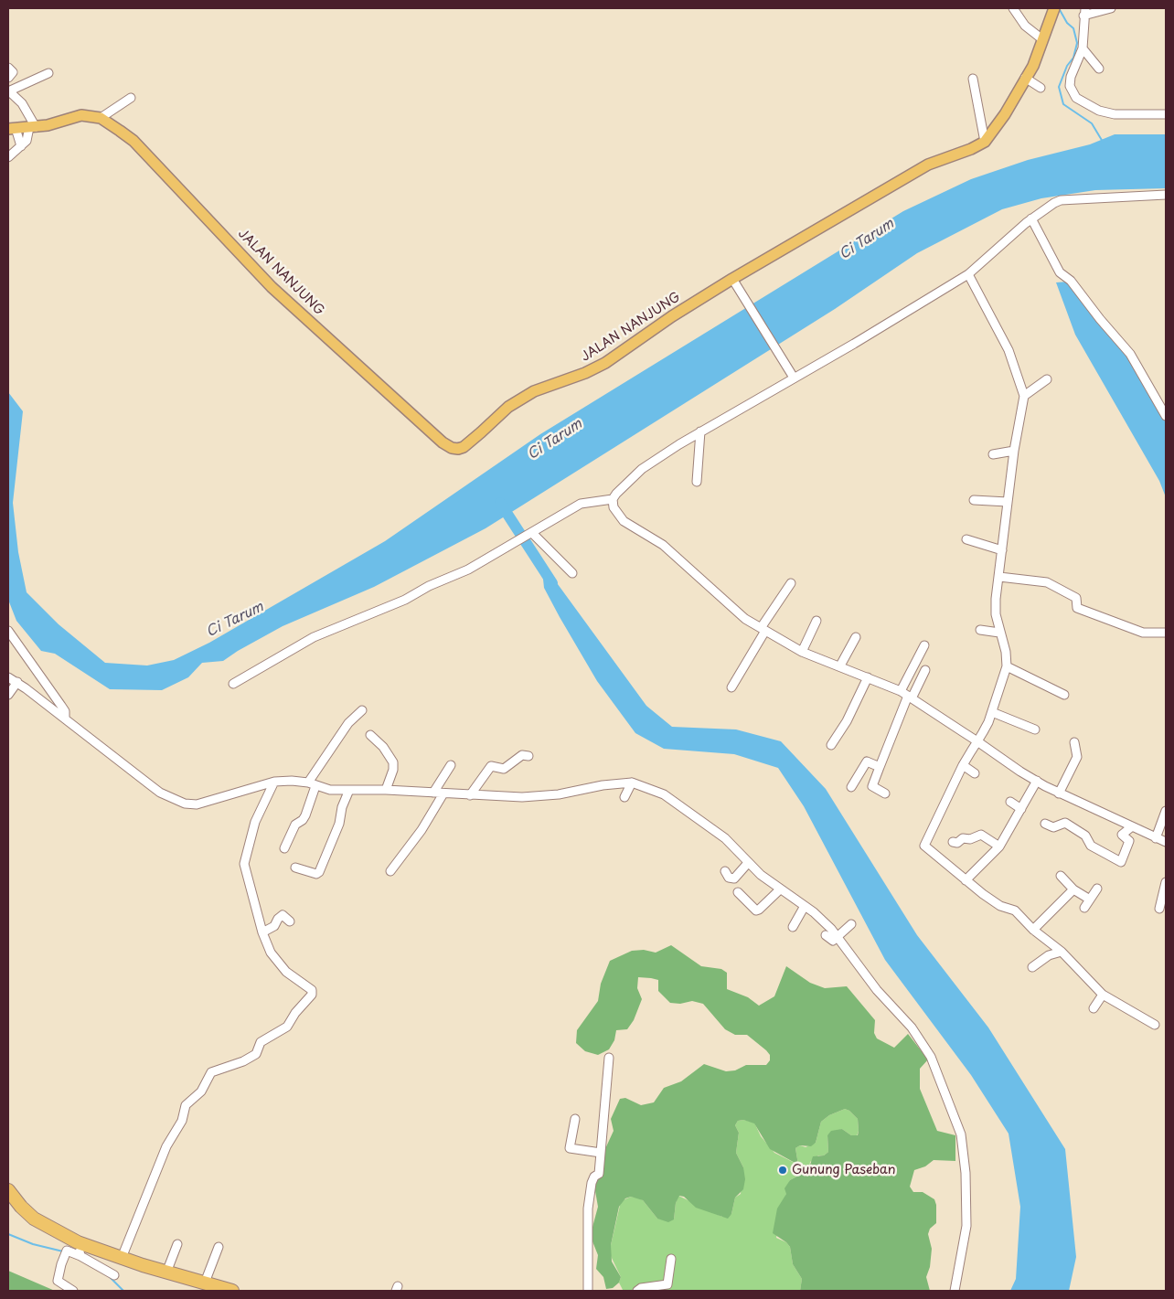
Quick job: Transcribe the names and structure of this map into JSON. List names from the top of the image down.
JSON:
{
  "streets": {
    "main road": ["JALAN NANJUNG"]
  },
  "water": ["Ci Tarum"],
  "places": ["Gunung Paseban"]
}
